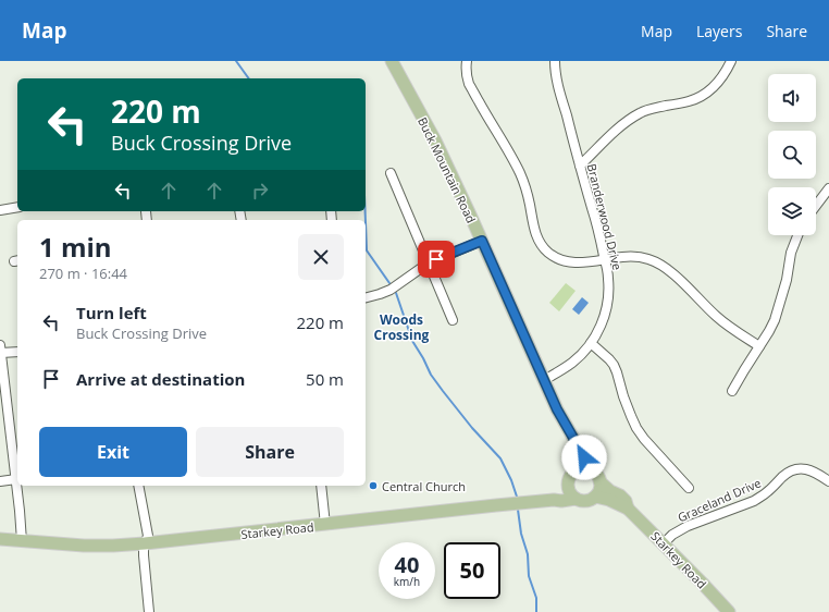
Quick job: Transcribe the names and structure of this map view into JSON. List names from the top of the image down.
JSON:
{
  "streets": {
    "main road": ["Buck Mountain Road", "Starkey Road"],
    "street": ["Branderwood Drive", "Graceland Drive"]
  },
  "crossings": [
    ["Buck Mountain Road", "Branderwood Drive"],
    ["Buck Mountain Road", "Starkey Road"],
    ["Graceland Drive", "Starkey Road"]
  ],
  "districts": ["Woods Crossing"],
  "places": ["Central Church"],
  "page": {
    "header": "Map",
    "nav": ["Map", "Layers", "Share"],
    "turn": ["220 m", "Buck Crossing Drive"],
    "heading": ["1 min", "270 m · 16:44"],
    "list": [
      {
        "name": "Turn left",
        "note": "Buck Crossing Drive",
        "value": "220 m"
      },
      {
        "name": "Arrive at destination",
        "value": "50 m"
      }
    ],
    "buttons": ["Exit", "Share"],
    "speed": "40 km/h",
    "limit": "50"
  }
}
